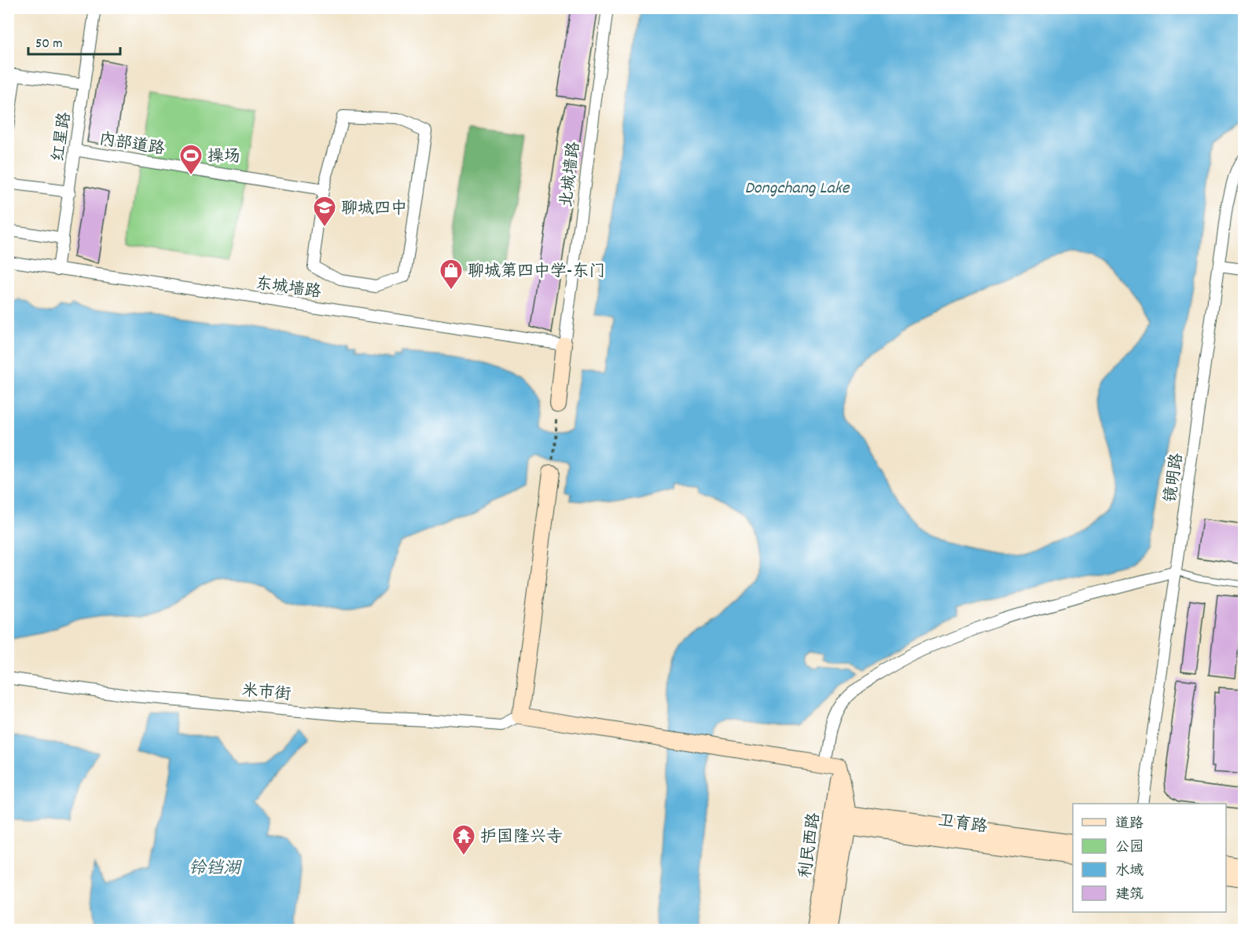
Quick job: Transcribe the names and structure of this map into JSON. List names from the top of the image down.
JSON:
{
  "streets": {
    "main road": ["卫育路", "利民西路"],
    "street": [
      "红星路",
      "内部道路",
      "北城墙路",
      "东城墙路",
      "镜明路",
      "米市街"
    ]
  },
  "crossings": [
    ["红星路", "内部道路"],
    ["红星路", "东城墙路"],
    ["北城墙路", "东城墙路"],
    ["卫育路", "利民西路"]
  ],
  "water": ["Dongchang Lake", "铃铛湖"],
  "places": {
    "sports": ["操场"],
    "school or university": ["聊城四中"],
    "shop": ["聊城第四中学-东门"],
    "temple": ["护国隆兴寺"]
  },
  "legend": [
    "道路",
    "公园",
    "水域",
    "建筑"
  ],
  "scale_bar": "50 m"
}
